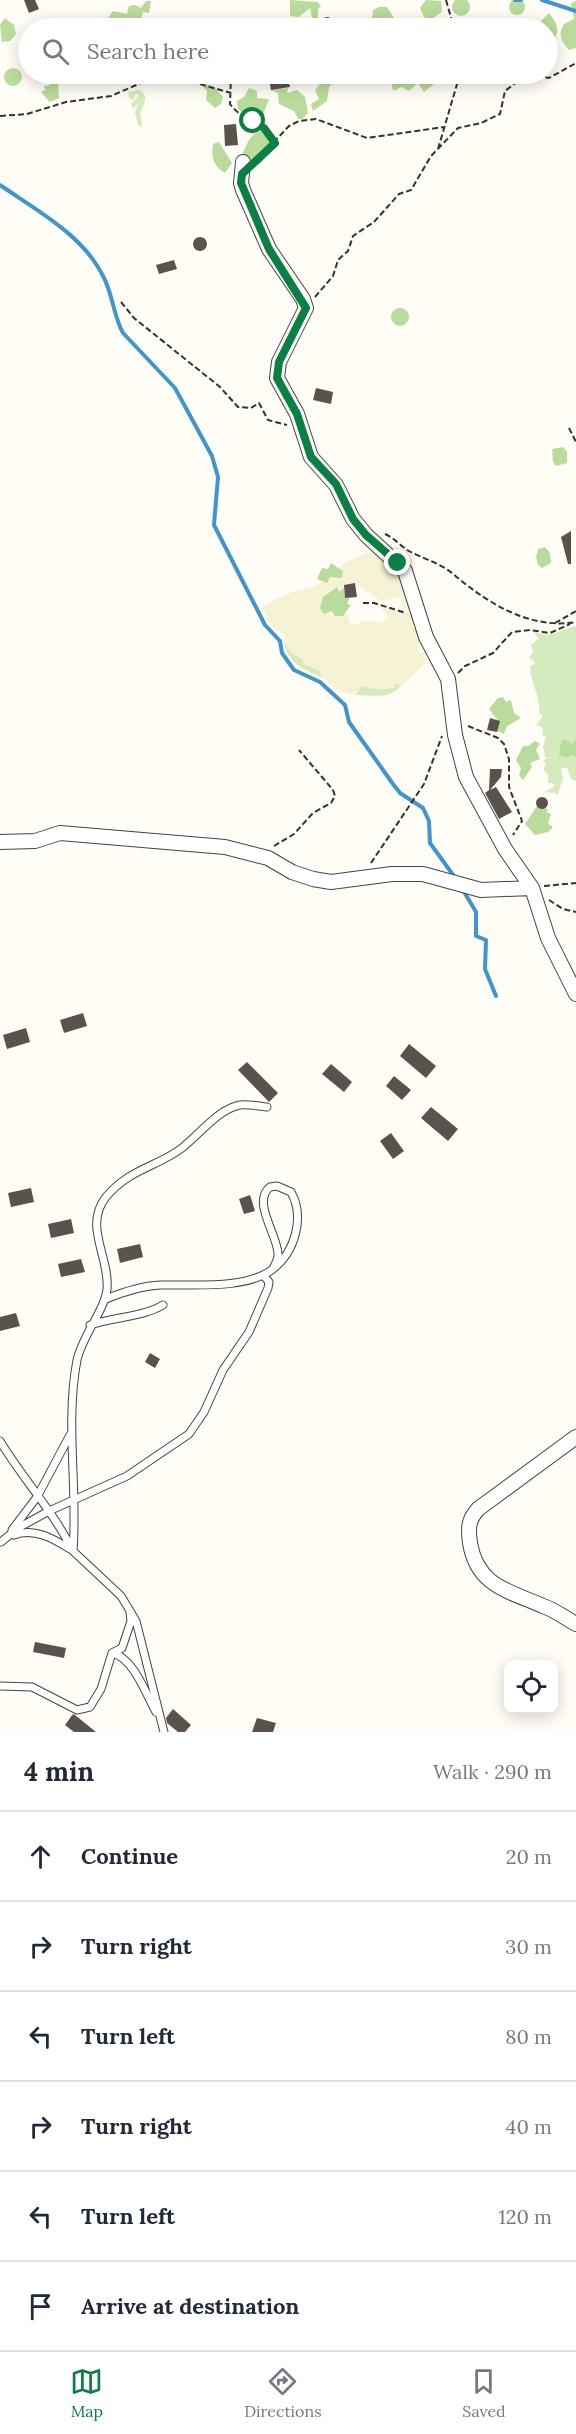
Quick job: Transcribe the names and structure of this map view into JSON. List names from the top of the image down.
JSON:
{
  "page": {
    "search": "Search here",
    "heading": ["4 min", "Walk · 290 m"],
    "list": [
      ["Continue", "20 m"],
      ["Turn right", "30 m"],
      ["Turn left", "80 m"],
      ["Turn right", "40 m"],
      ["Turn left", "120 m"],
      "Arrive at destination"
    ],
    "nav": ["Map", "Directions", "Saved"]
  }
}
